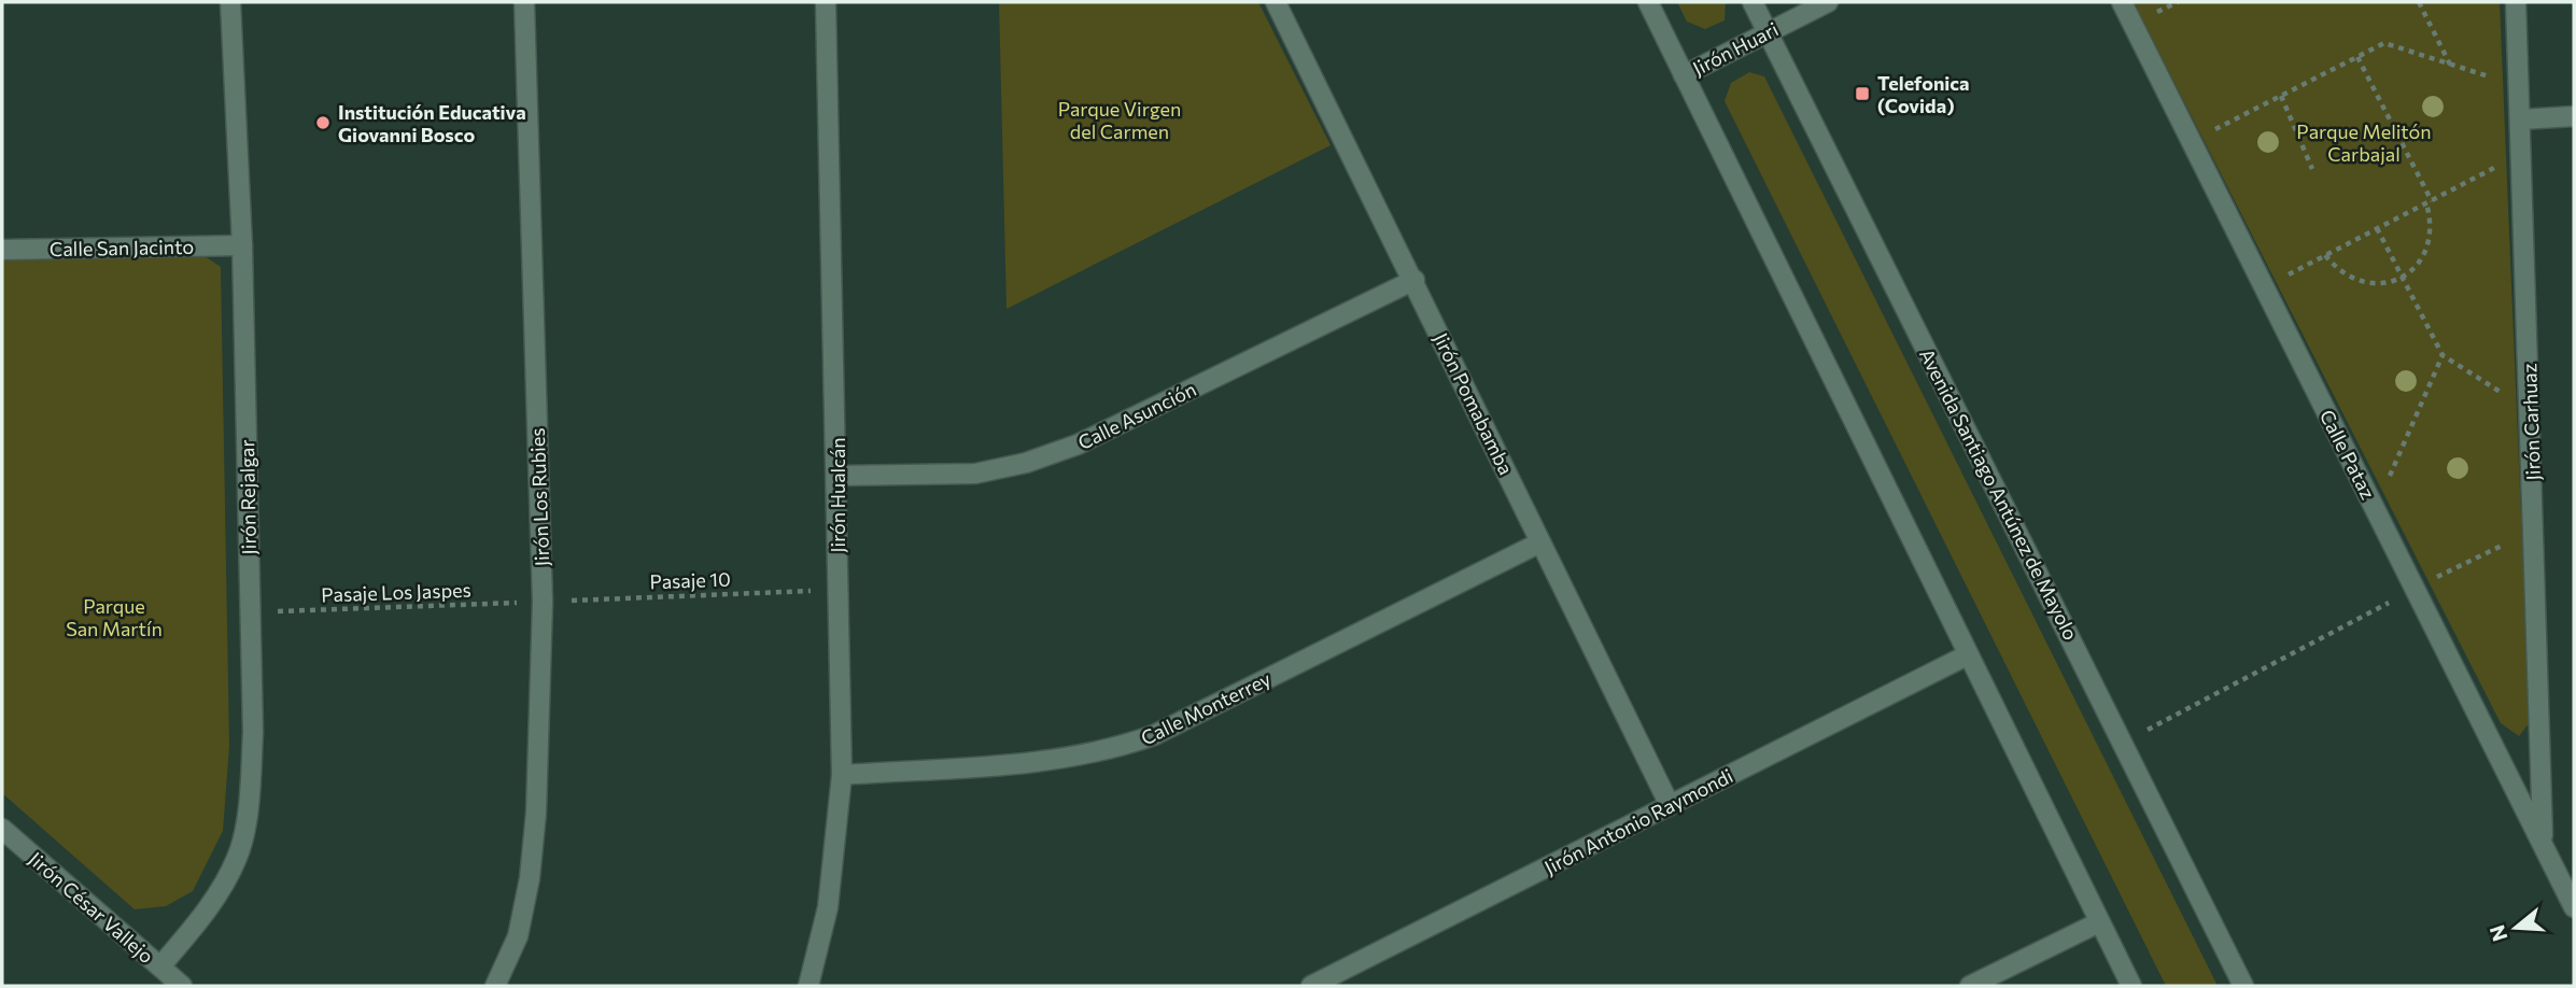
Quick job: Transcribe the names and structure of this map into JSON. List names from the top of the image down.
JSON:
{
  "streets": {
    "street": [
      "Jirón Huari",
      "Calle San Jacinto",
      "Jirón Pomabamba",
      "Calle Asunción",
      "Jirón Carhuaz",
      "Calle Pataz",
      "Avenida Santiago Antúnez de Mayolo",
      "Jirón Hualcán",
      "Jirón Rejalgar",
      "Jirón Los Rubies",
      "Calle Monterrey",
      "Jirón Antonio Raymondi",
      "Jirón César Vallejo"
    ],
    "path": ["Pasaje 10", "Pasaje Los Jaspes"]
  },
  "crossings": [
    ["Jirón Huari", "Avenida Santiago Antúnez de Mayolo"],
    ["Calle San Jacinto", "Jirón Rejalgar"],
    ["Jirón Pomabamba", "Calle Asunción"],
    ["Jirón Pomabamba", "Calle Monterrey"],
    ["Jirón Pomabamba", "Jirón Antonio Raymondi"],
    ["Calle Asunción", "Jirón Hualcán"],
    ["Jirón Carhuaz", "Calle Pataz"],
    ["Jirón Hualcán", "Pasaje 10"],
    ["Jirón Hualcán", "Calle Monterrey"],
    ["Jirón Rejalgar", "Pasaje Los Jaspes"],
    ["Jirón Rejalgar", "Jirón César Vallejo"],
    ["Jirón Los Rubies", "Pasaje 10"],
    ["Jirón Los Rubies", "Pasaje Los Jaspes"],
    ["Pasaje 10", "Pasaje Los Jaspes"]
  ],
  "parks": ["Parque Virgen del Carmen", "Parque Melitón Carbajal", "Parque San Martín"],
  "places": {
    "transit": ["Telefonica (Covida)"],
    "other": ["Institución Educativa Giovanni Bosco"]
  },
  "north": "left"
}
